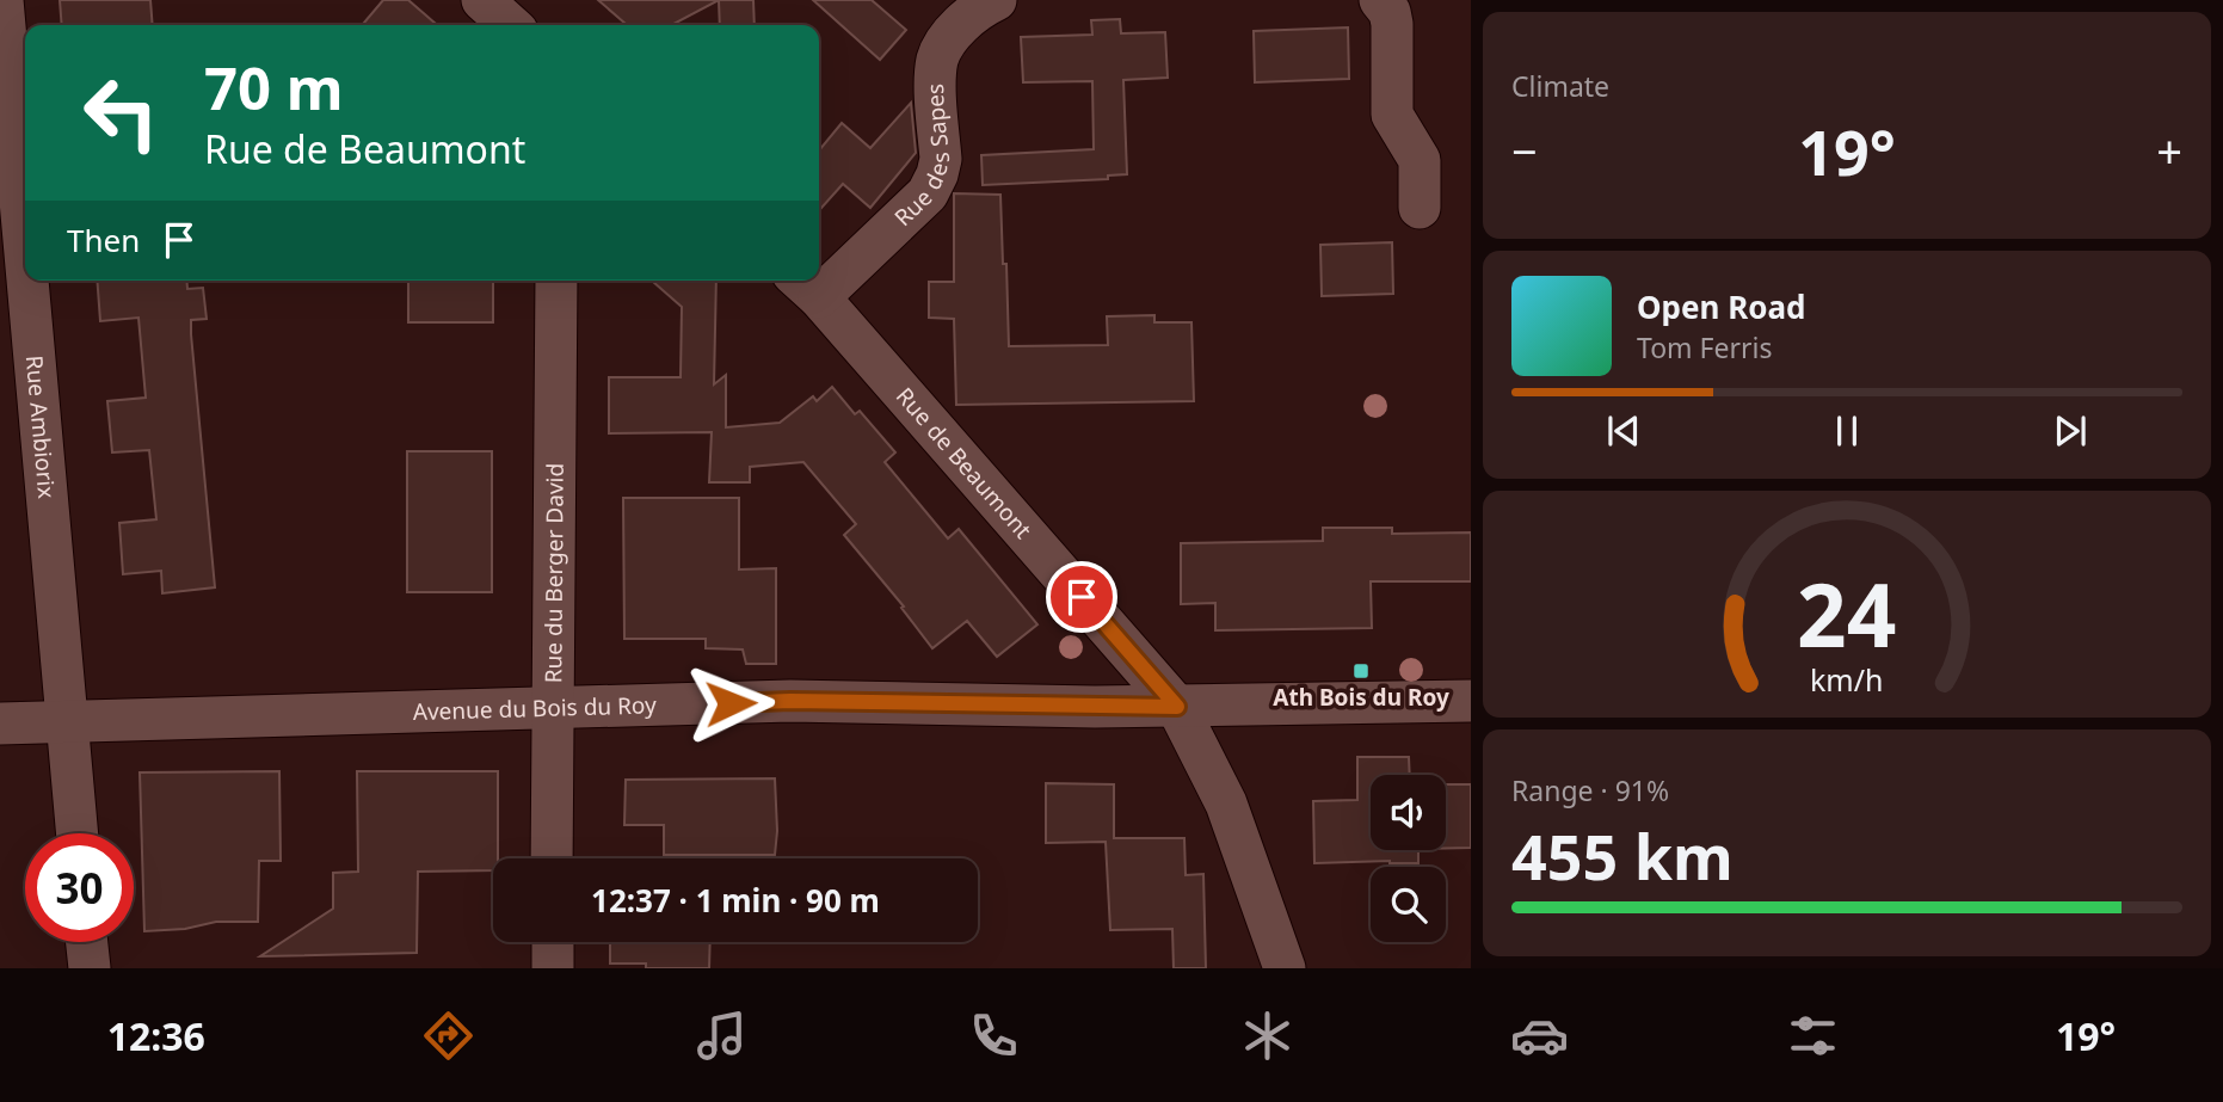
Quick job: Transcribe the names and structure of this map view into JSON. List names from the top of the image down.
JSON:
{
  "streets": {
    "street": [
      "Rue des Sapes",
      "Rue Ambiorix",
      "Rue de Beaumont",
      "Rue du Berger David",
      "Avenue du Bois du Roy"
    ]
  },
  "crossings": [
    ["Rue Ambiorix", "Avenue du Bois du Roy"],
    ["Rue de Beaumont", "Avenue du Bois du Roy"],
    ["Rue du Berger David", "Avenue du Bois du Roy"]
  ],
  "places": {
    "transit": ["Ath Bois du Roy"]
  },
  "page": {
    "tile": [
      "Climate",
      ["Range · 91%", "455 km"]
    ],
    "turn": ["70 m", "Rue de Beaumont"],
    "heat": ["−", "19°", "+"],
    "then": "Then",
    "song": ["Open Road", "Tom Ferris"],
    "limit": "30",
    "trip": "12:37 · 1 min · 90 m",
    "tabs": ["12:36", "19°"],
    "gauge": ["24", "km/h"]
  }
}
